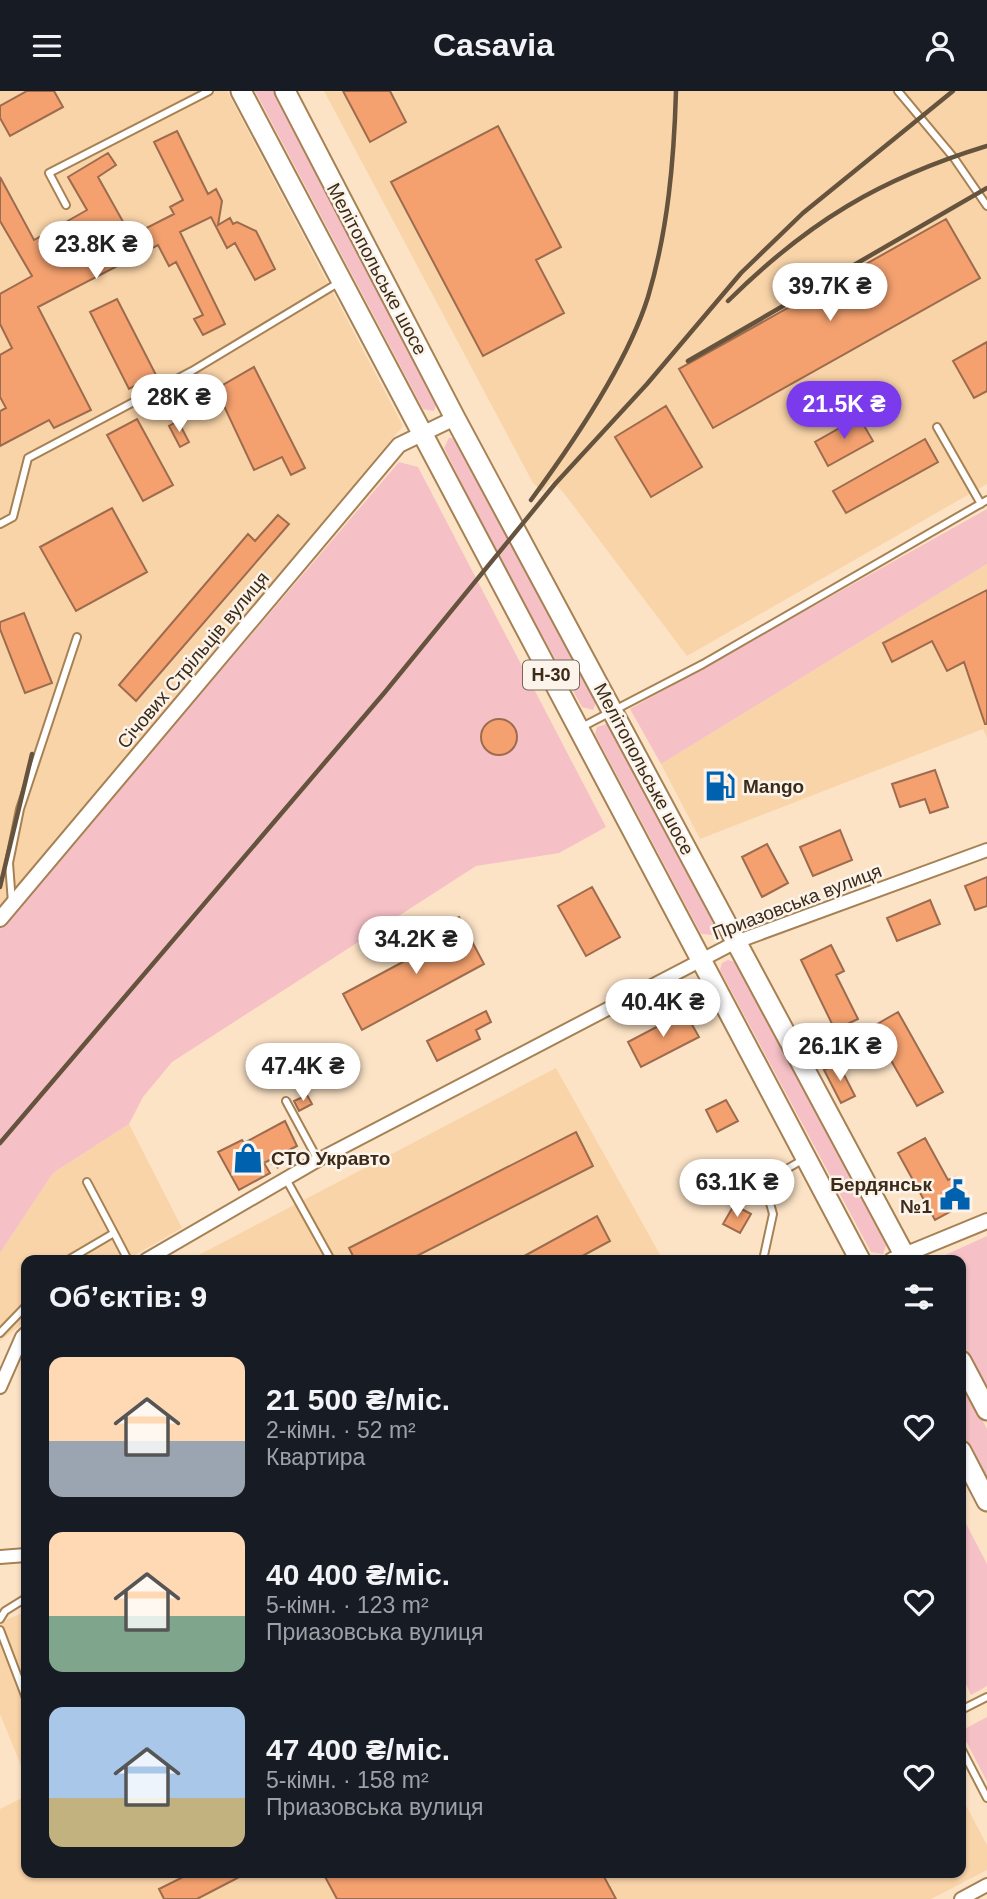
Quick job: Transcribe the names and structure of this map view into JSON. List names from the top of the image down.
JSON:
{
  "streets": {
    "main road": ["Мелітопольське шосе", "Н-30"],
    "street": ["Січових Стрільців вулиця", "Приазовська вулиця"]
  },
  "crossings": [
    ["Мелітопольське шосе", "Січових Стрільців вулиця"],
    ["Мелітопольське шосе", "Приазовська вулиця"]
  ],
  "places": {
    "fuel station": ["Mango"],
    "shop": ["СТО Укравто"],
    "public building": ["Бердянськ №1"]
  },
  "page": {
    "header": "Casavia",
    "price": [
      "23.8K ₴",
      "39.7K ₴",
      "28K ₴",
      "21.5K ₴",
      "34.2K ₴",
      "40.4K ₴",
      "26.1K ₴",
      "47.4K ₴",
      "63.1K ₴"
    ],
    "heading": "Об’єктів: 9",
    "list": [
      {
        "name": "21 500 ₴/міс.",
        "note": "2-кімн. · 52 m² · Квартира"
      },
      {
        "name": "40 400 ₴/міс.",
        "note": "5-кімн. · 123 m² · Приазовська вулиця"
      },
      {
        "name": "47 400 ₴/міс.",
        "note": "5-кімн. · 158 m² · Приазовська вулиця"
      }
    ]
  }
}
